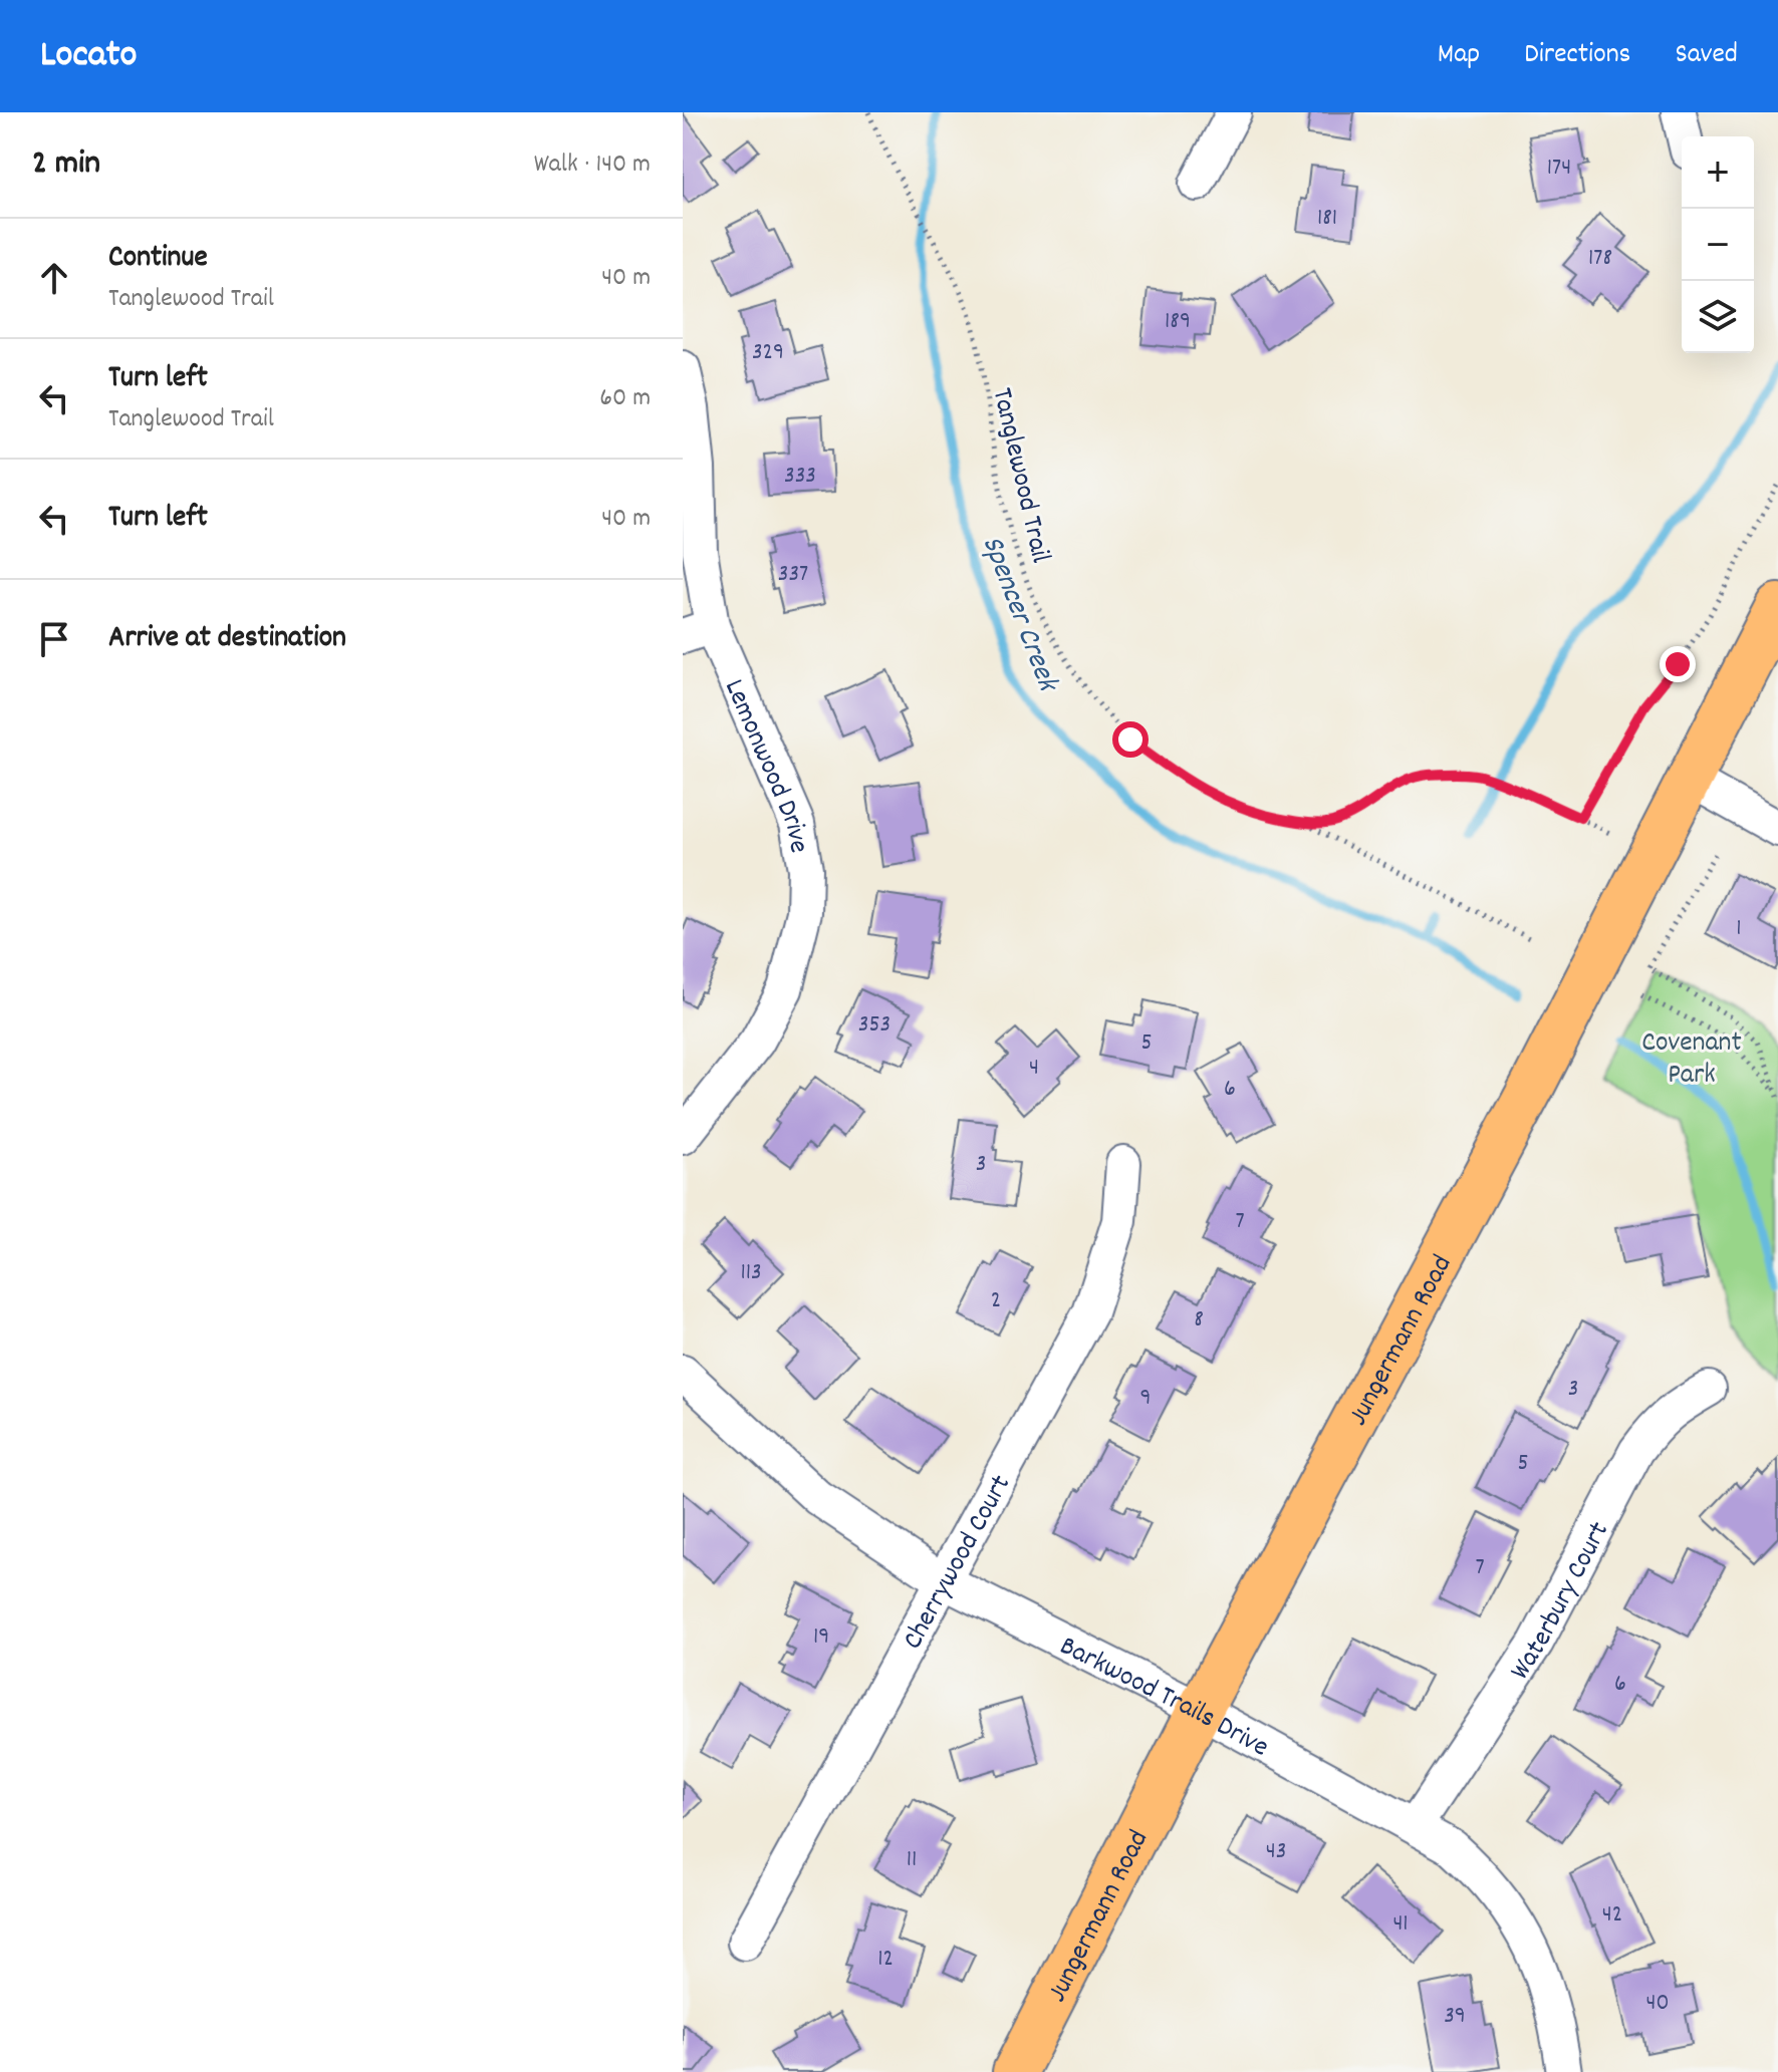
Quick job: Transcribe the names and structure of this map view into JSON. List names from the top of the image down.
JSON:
{
  "streets": {
    "main road": ["Jungermann Road"],
    "street": [
      "Lemonwood Drive",
      "Cherrywood Court",
      "Waterbury Court",
      "Barkwood Trails Drive"
    ],
    "path": ["Tanglewood Trail"]
  },
  "crossings": [
    ["Jungermann Road", "Barkwood Trails Drive"],
    ["Cherrywood Court", "Barkwood Trails Drive"],
    ["Waterbury Court", "Barkwood Trails Drive"]
  ],
  "water": ["Spencer Creek"],
  "parks": ["Covenant Park"],
  "house_numbers": [
    "174",
    "181",
    "178",
    "189",
    "329",
    "333",
    "337",
    "1",
    "353",
    "5",
    "4",
    "6",
    "3",
    "7",
    "113",
    "2",
    "8",
    "3",
    "9",
    "5",
    "7",
    "19",
    "6",
    "43",
    "11",
    "42",
    "41",
    "12",
    "40",
    "39"
  ],
  "page": {
    "header": "Locato",
    "nav": ["Map", "Directions", "Saved"],
    "heading": ["2 min", "Walk · 140 m"],
    "map_buttons": ["+", "−"],
    "list": [
      ["Continue", "Tanglewood Trail", "40 m"],
      ["Turn left", "Tanglewood Trail", "60 m"],
      ["Turn left", "40 m"],
      "Arrive at destination"
    ]
  }
}
